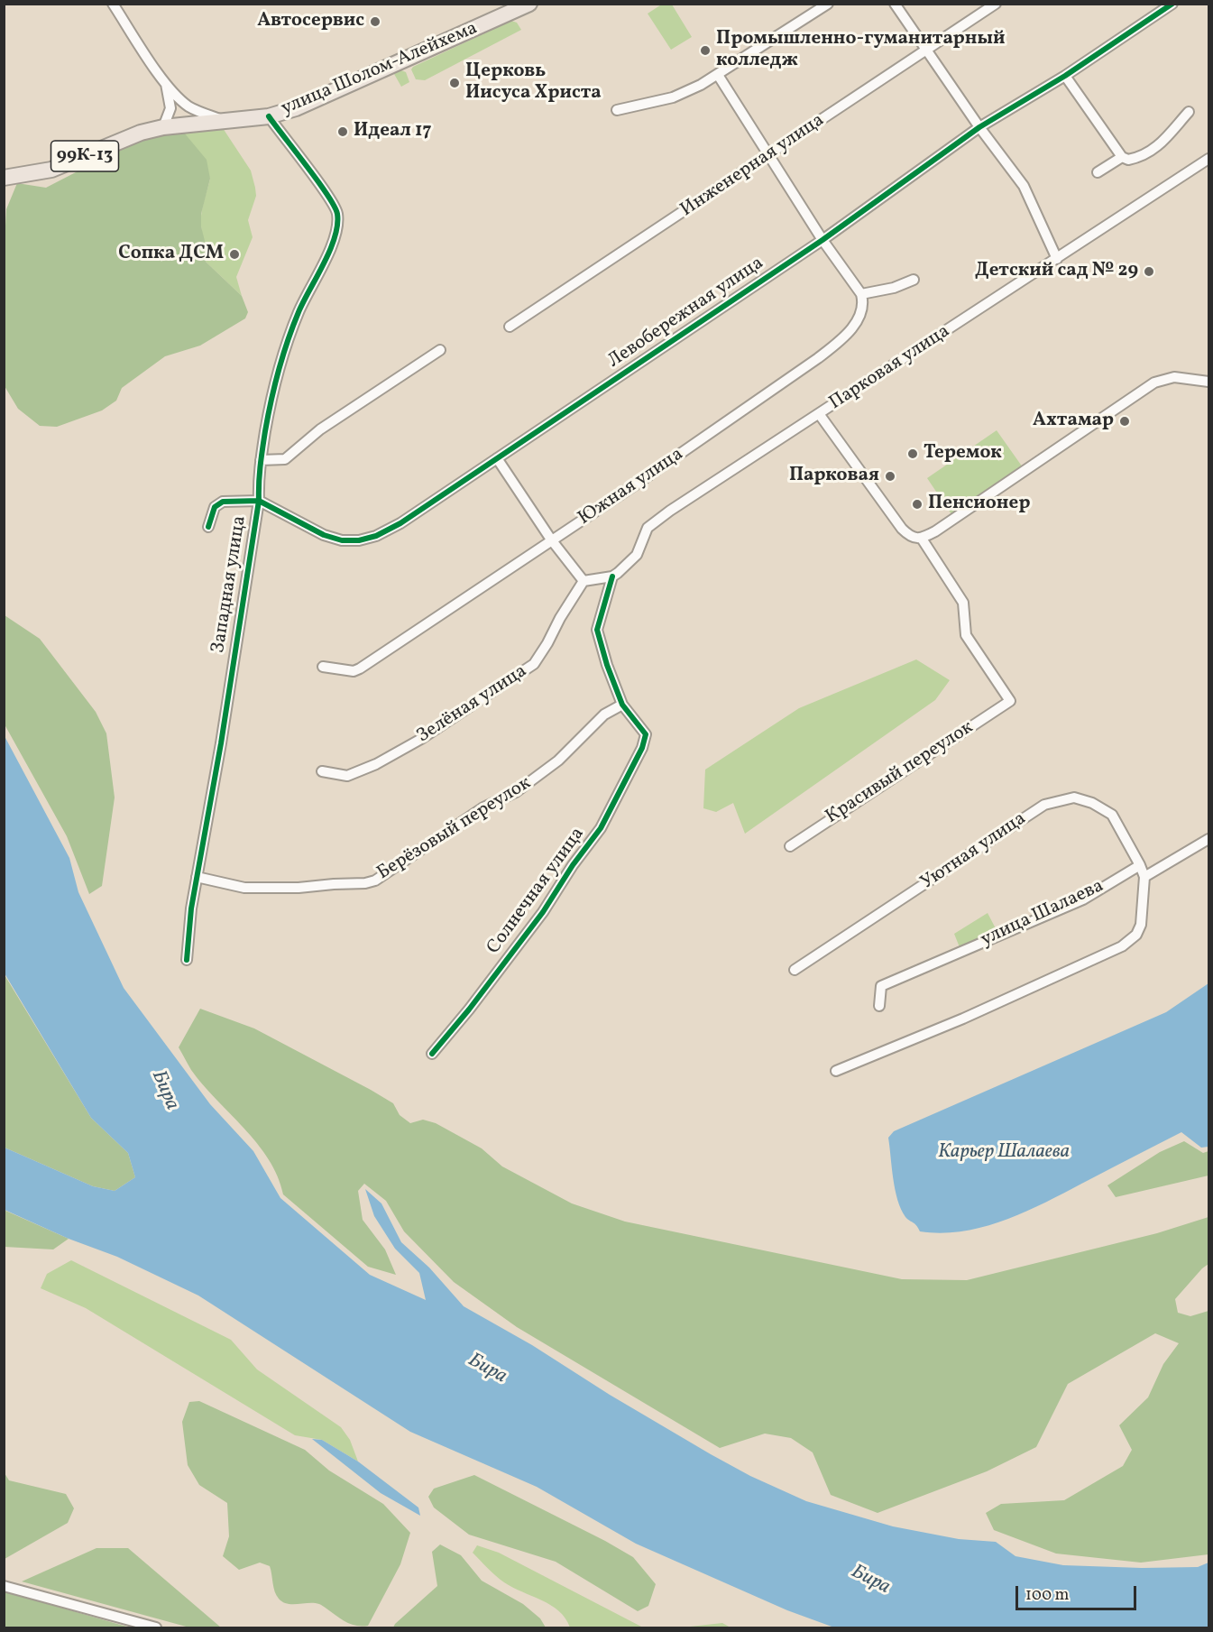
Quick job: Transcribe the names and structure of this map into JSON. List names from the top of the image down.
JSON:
{
  "streets": {
    "main road": ["улица Шолом-Алейхема", "99К-13"],
    "street": [
      "Инженерная улица",
      "Левобережная улица",
      "Парковая улица",
      "Южная улица",
      "Западная улица",
      "Зелёная улица",
      "Красивый переулок",
      "Берёзовый переулок",
      "Уютная улица",
      "Солнечная улица",
      "улица Шалаева"
    ]
  },
  "crossings": [
    ["улица Шолом-Алейхема", "99К-13"],
    ["улица Шолом-Алейхема", "Западная улица"],
    ["Левобережная улица", "Западная улица"],
    ["Западная улица", "Берёзовый переулок"],
    ["Берёзовый переулок", "Солнечная улица"],
    ["Уютная улица", "улица Шалаева"]
  ],
  "water": ["Бира", "Карьер Шалаева"],
  "places": [
    "Автосервис",
    "Промышленно-гуманитарный колледж",
    "Церковь Иисуса Христа",
    "Идеал 17",
    "Сопка ДСМ",
    "Детский сад № 29",
    "Ахтамар",
    "Теремок",
    "Парковая",
    "Пенсионер"
  ],
  "scale_bar": "100 m"
}
